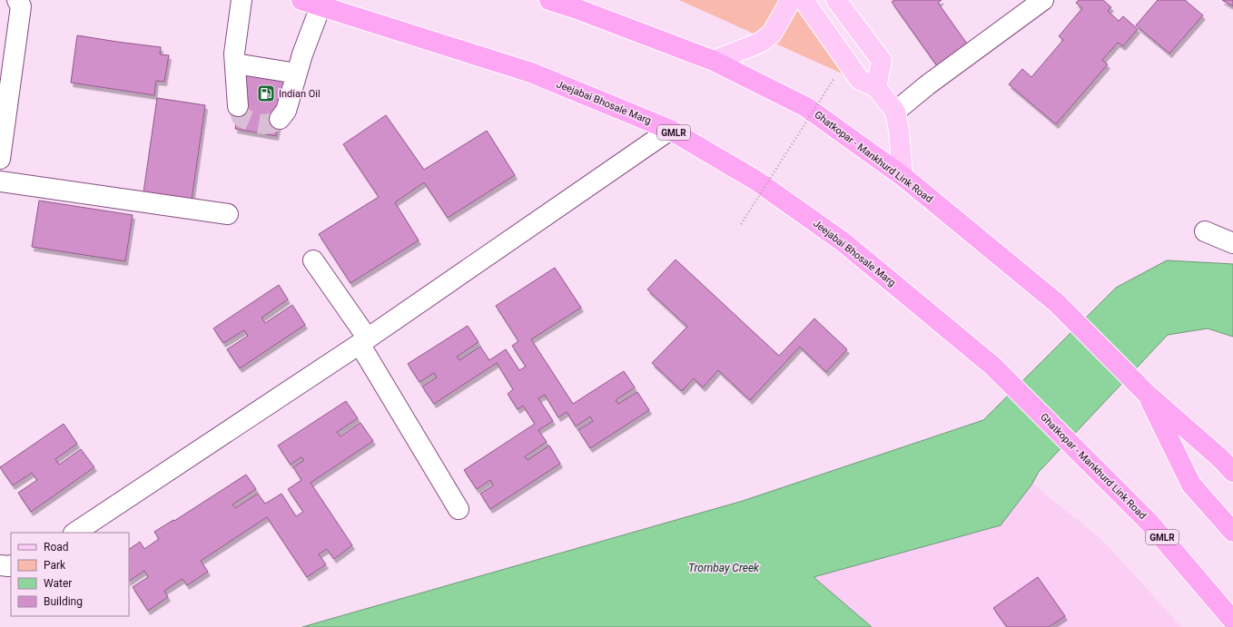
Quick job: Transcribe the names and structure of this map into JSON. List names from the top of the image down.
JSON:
{
  "streets": {
    "highway": ["Jeejabai Bhosale Marg", "GMLR", "Ghatkopar - Mankhurd Link Road"]
  },
  "crossings": [
    ["Jeejabai Bhosale Marg", "Ghatkopar - Mankhurd Link Road"]
  ],
  "water": ["Trombay Creek"],
  "places": {
    "fuel station": ["Indian Oil"]
  },
  "legend": [
    "Road",
    "Park",
    "Water",
    "Building"
  ]
}
